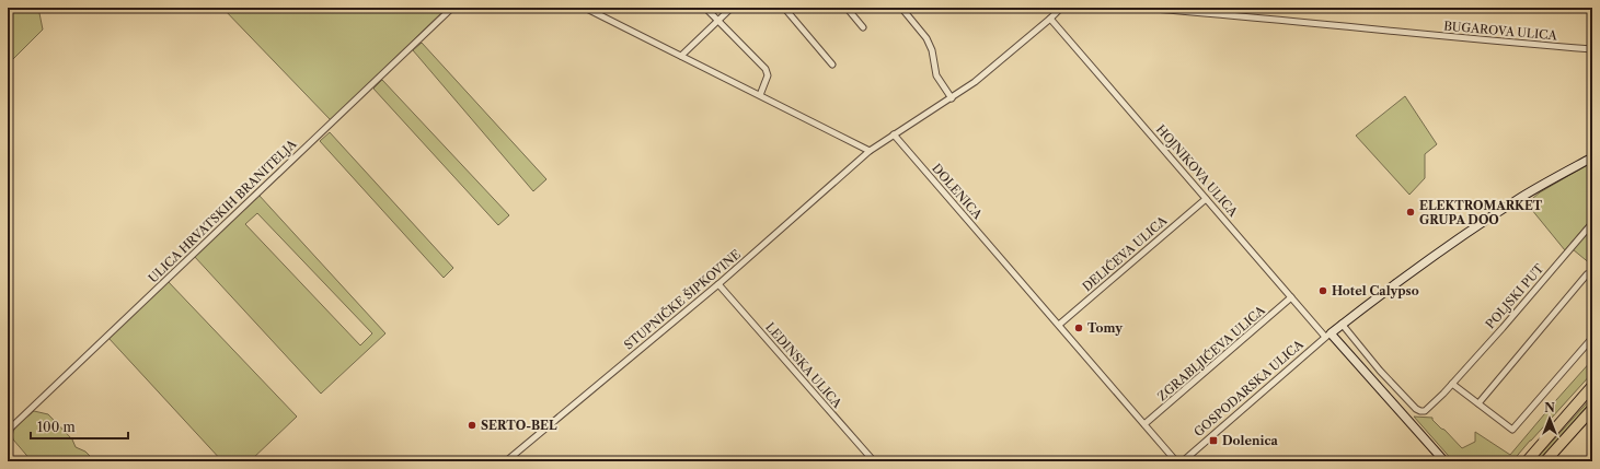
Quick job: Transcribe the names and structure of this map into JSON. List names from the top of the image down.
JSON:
{
  "streets": {
    "main road": ["HOJNIKOVA ULICA"],
    "street": [
      "BUGAROVA ULICA",
      "DOLENICA",
      "ULICA HRVATSKIH BRANITELJA",
      "DELIĆEVA ULICA",
      "POLJSKI PUT",
      "STUPNIČKE ŠIPKOVINE",
      "ZGRABLJIĆEVA ULICA",
      "LEDINSKA ULICA",
      "GOSPODARSKA ULICA"
    ]
  },
  "crossings": [
    ["HOJNIKOVA ULICA", "DELIĆEVA ULICA"],
    ["HOJNIKOVA ULICA", "STUPNIČKE ŠIPKOVINE"],
    ["HOJNIKOVA ULICA", "ZGRABLJIĆEVA ULICA"],
    ["HOJNIKOVA ULICA", "GOSPODARSKA ULICA"],
    ["DOLENICA", "DELIĆEVA ULICA"],
    ["DOLENICA", "STUPNIČKE ŠIPKOVINE"],
    ["DOLENICA", "ZGRABLJIĆEVA ULICA"],
    ["STUPNIČKE ŠIPKOVINE", "LEDINSKA ULICA"]
  ],
  "places": {
    "other": [
      "ELEKTROMARKET GRUPA DOO",
      "Hotel Calypso",
      "Tomy",
      "SERTO-BEL"
    ],
    "transit": ["Dolenica"]
  },
  "scale_bar": "100 m",
  "north": "top"
}
